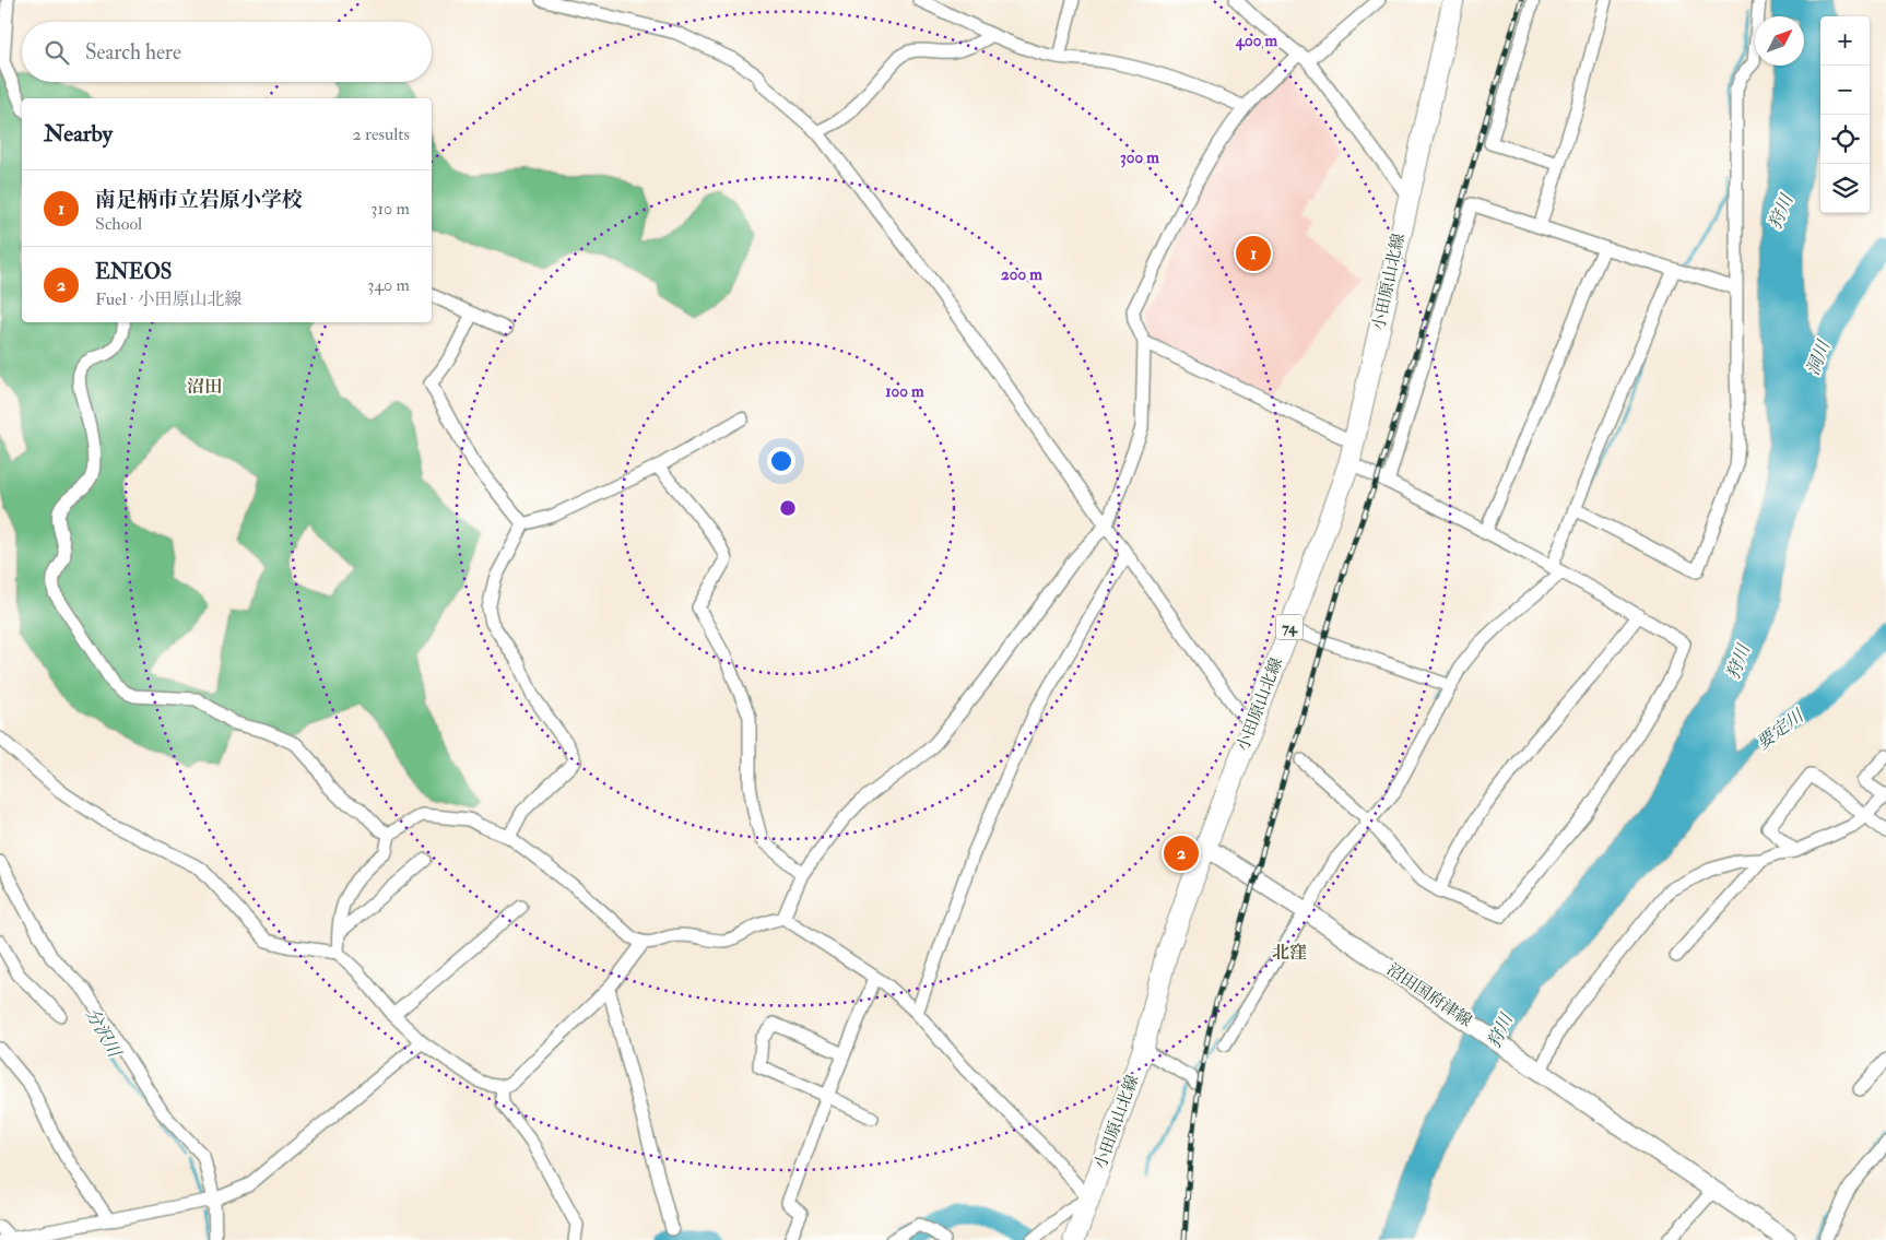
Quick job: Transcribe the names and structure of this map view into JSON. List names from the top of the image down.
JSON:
{
  "streets": {
    "main road": ["小田原山北線", "74", "沼田国府津線"]
  },
  "crossings": [
    ["小田原山北線", "沼田国府津線"]
  ],
  "districts": ["沼田", "北窪"],
  "water": [
    "狩川",
    "洞川",
    "要定川",
    "分沢川"
  ],
  "north": "top right",
  "page": {
    "map_buttons": ["+", "−"],
    "search": "Search here",
    "heading": ["Nearby", "2 results"],
    "list": [
      {
        "mark": "1",
        "name": "南足柄市立岩原小学校",
        "note": "School",
        "value": "310 m"
      },
      {
        "mark": "2",
        "name": "ENEOS",
        "note": "Fuel · 小田原山北線",
        "value": "340 m"
      }
    ],
    "pins": ["1", "2"]
  },
  "rings": [
    "400 m",
    "300 m",
    "200 m",
    "100 m"
  ]
}
